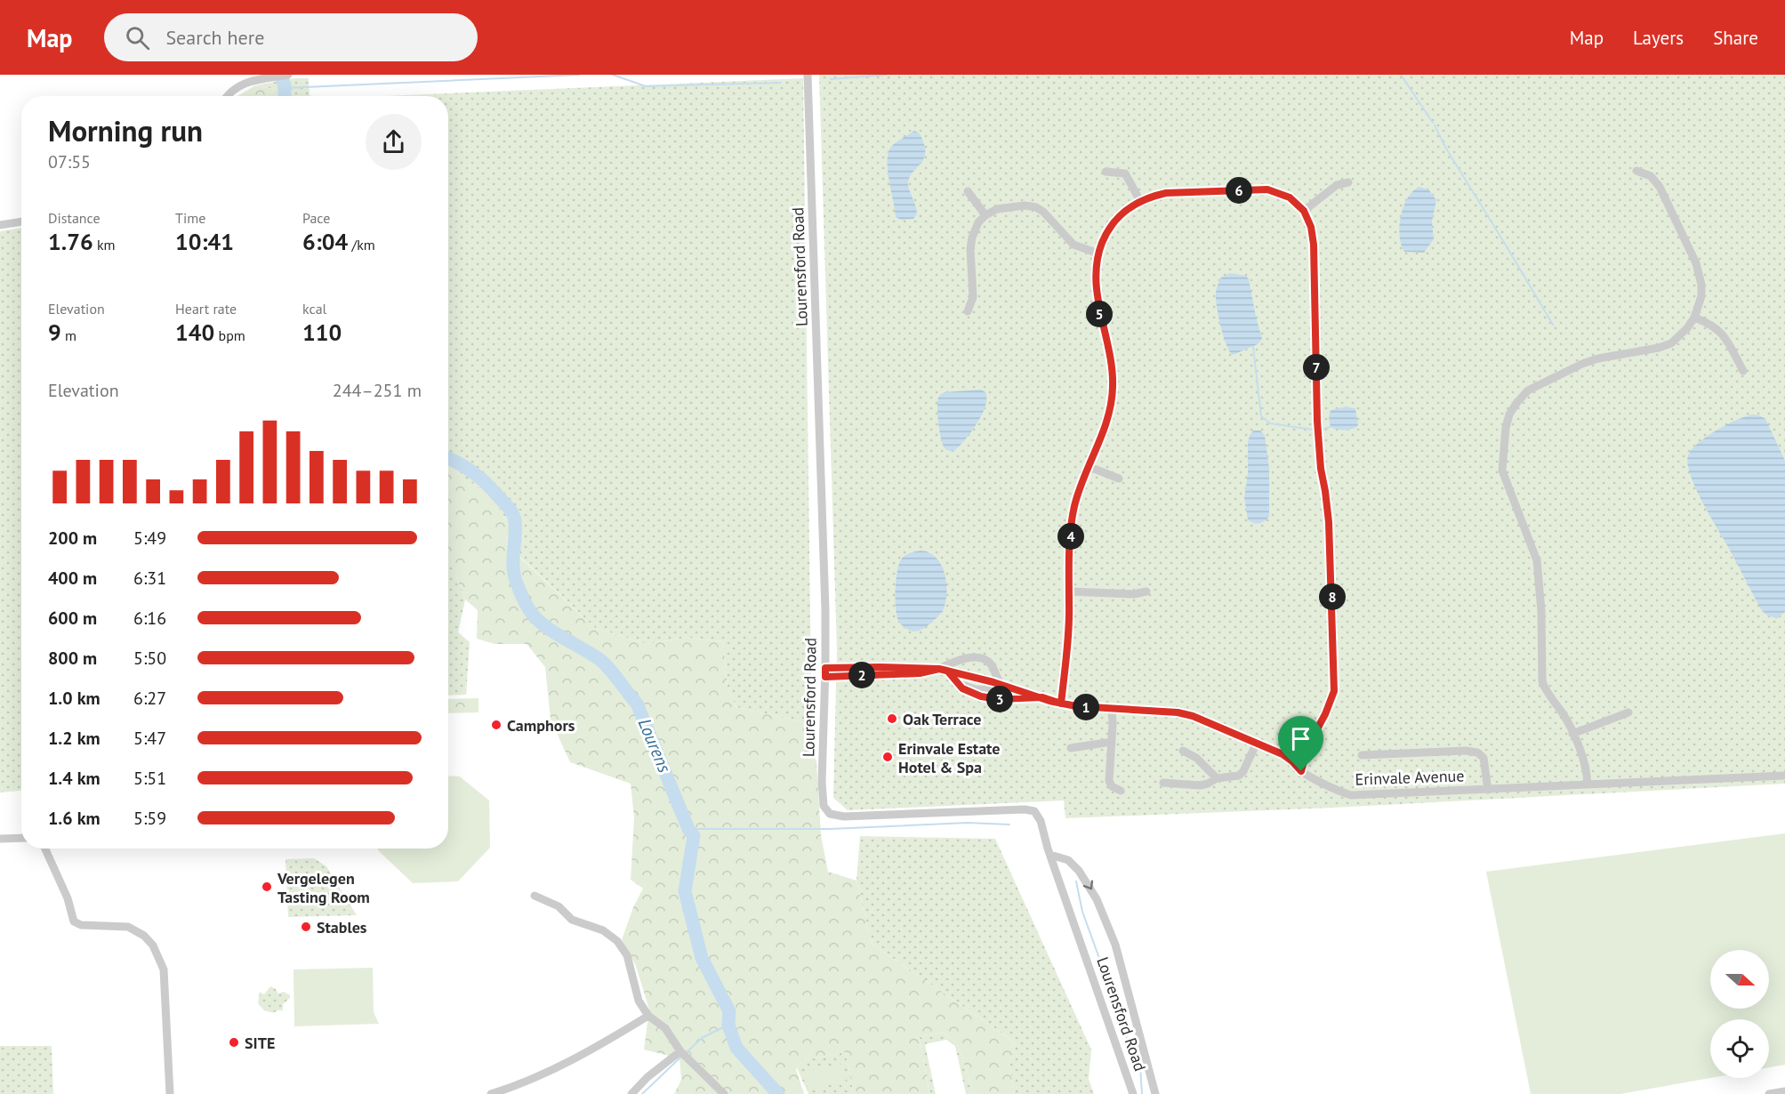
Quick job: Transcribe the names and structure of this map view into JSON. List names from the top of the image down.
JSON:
{
  "streets": {
    "street": ["Lourensford Road", "Erinvale Avenue"]
  },
  "crossings": [
    ["Lourensford Road", "Erinvale Avenue"]
  ],
  "water": ["Lourens"],
  "places": [
    "Oak Terrace",
    "Camphors",
    "Erinvale Estate Hotel & Spa",
    "Vergelegen Tasting Room",
    "Stables",
    "SITE"
  ],
  "north": "right",
  "page": {
    "header": "Map",
    "search": "Search here",
    "nav": ["Map", "Layers", "Share"],
    "heading": ["Morning run", "07:55"],
    "pins": [
      "6",
      "5",
      "7",
      "4",
      "8",
      "2",
      "3",
      "1"
    ],
    "stats": [
      ["Distance", "1.76 km"],
      ["Time", "10:41"],
      ["Pace", "6:04 /km"],
      ["Elevation", "9 m"],
      ["Heart rate", "140 bpm"],
      ["kcal", "110"]
    ],
    "chart": ["Elevation", "244–251 m"],
    "list": [
      {
        "name": "200 m",
        "note": "5:49"
      },
      {
        "name": "400 m",
        "note": "6:31"
      },
      {
        "name": "600 m",
        "note": "6:16"
      },
      {
        "name": "800 m",
        "note": "5:50"
      },
      {
        "name": "1.0 km",
        "note": "6:27"
      },
      {
        "name": "1.2 km",
        "note": "5:47"
      },
      {
        "name": "1.4 km",
        "note": "5:51"
      },
      {
        "name": "1.6 km",
        "note": "5:59"
      }
    ]
  }
}
